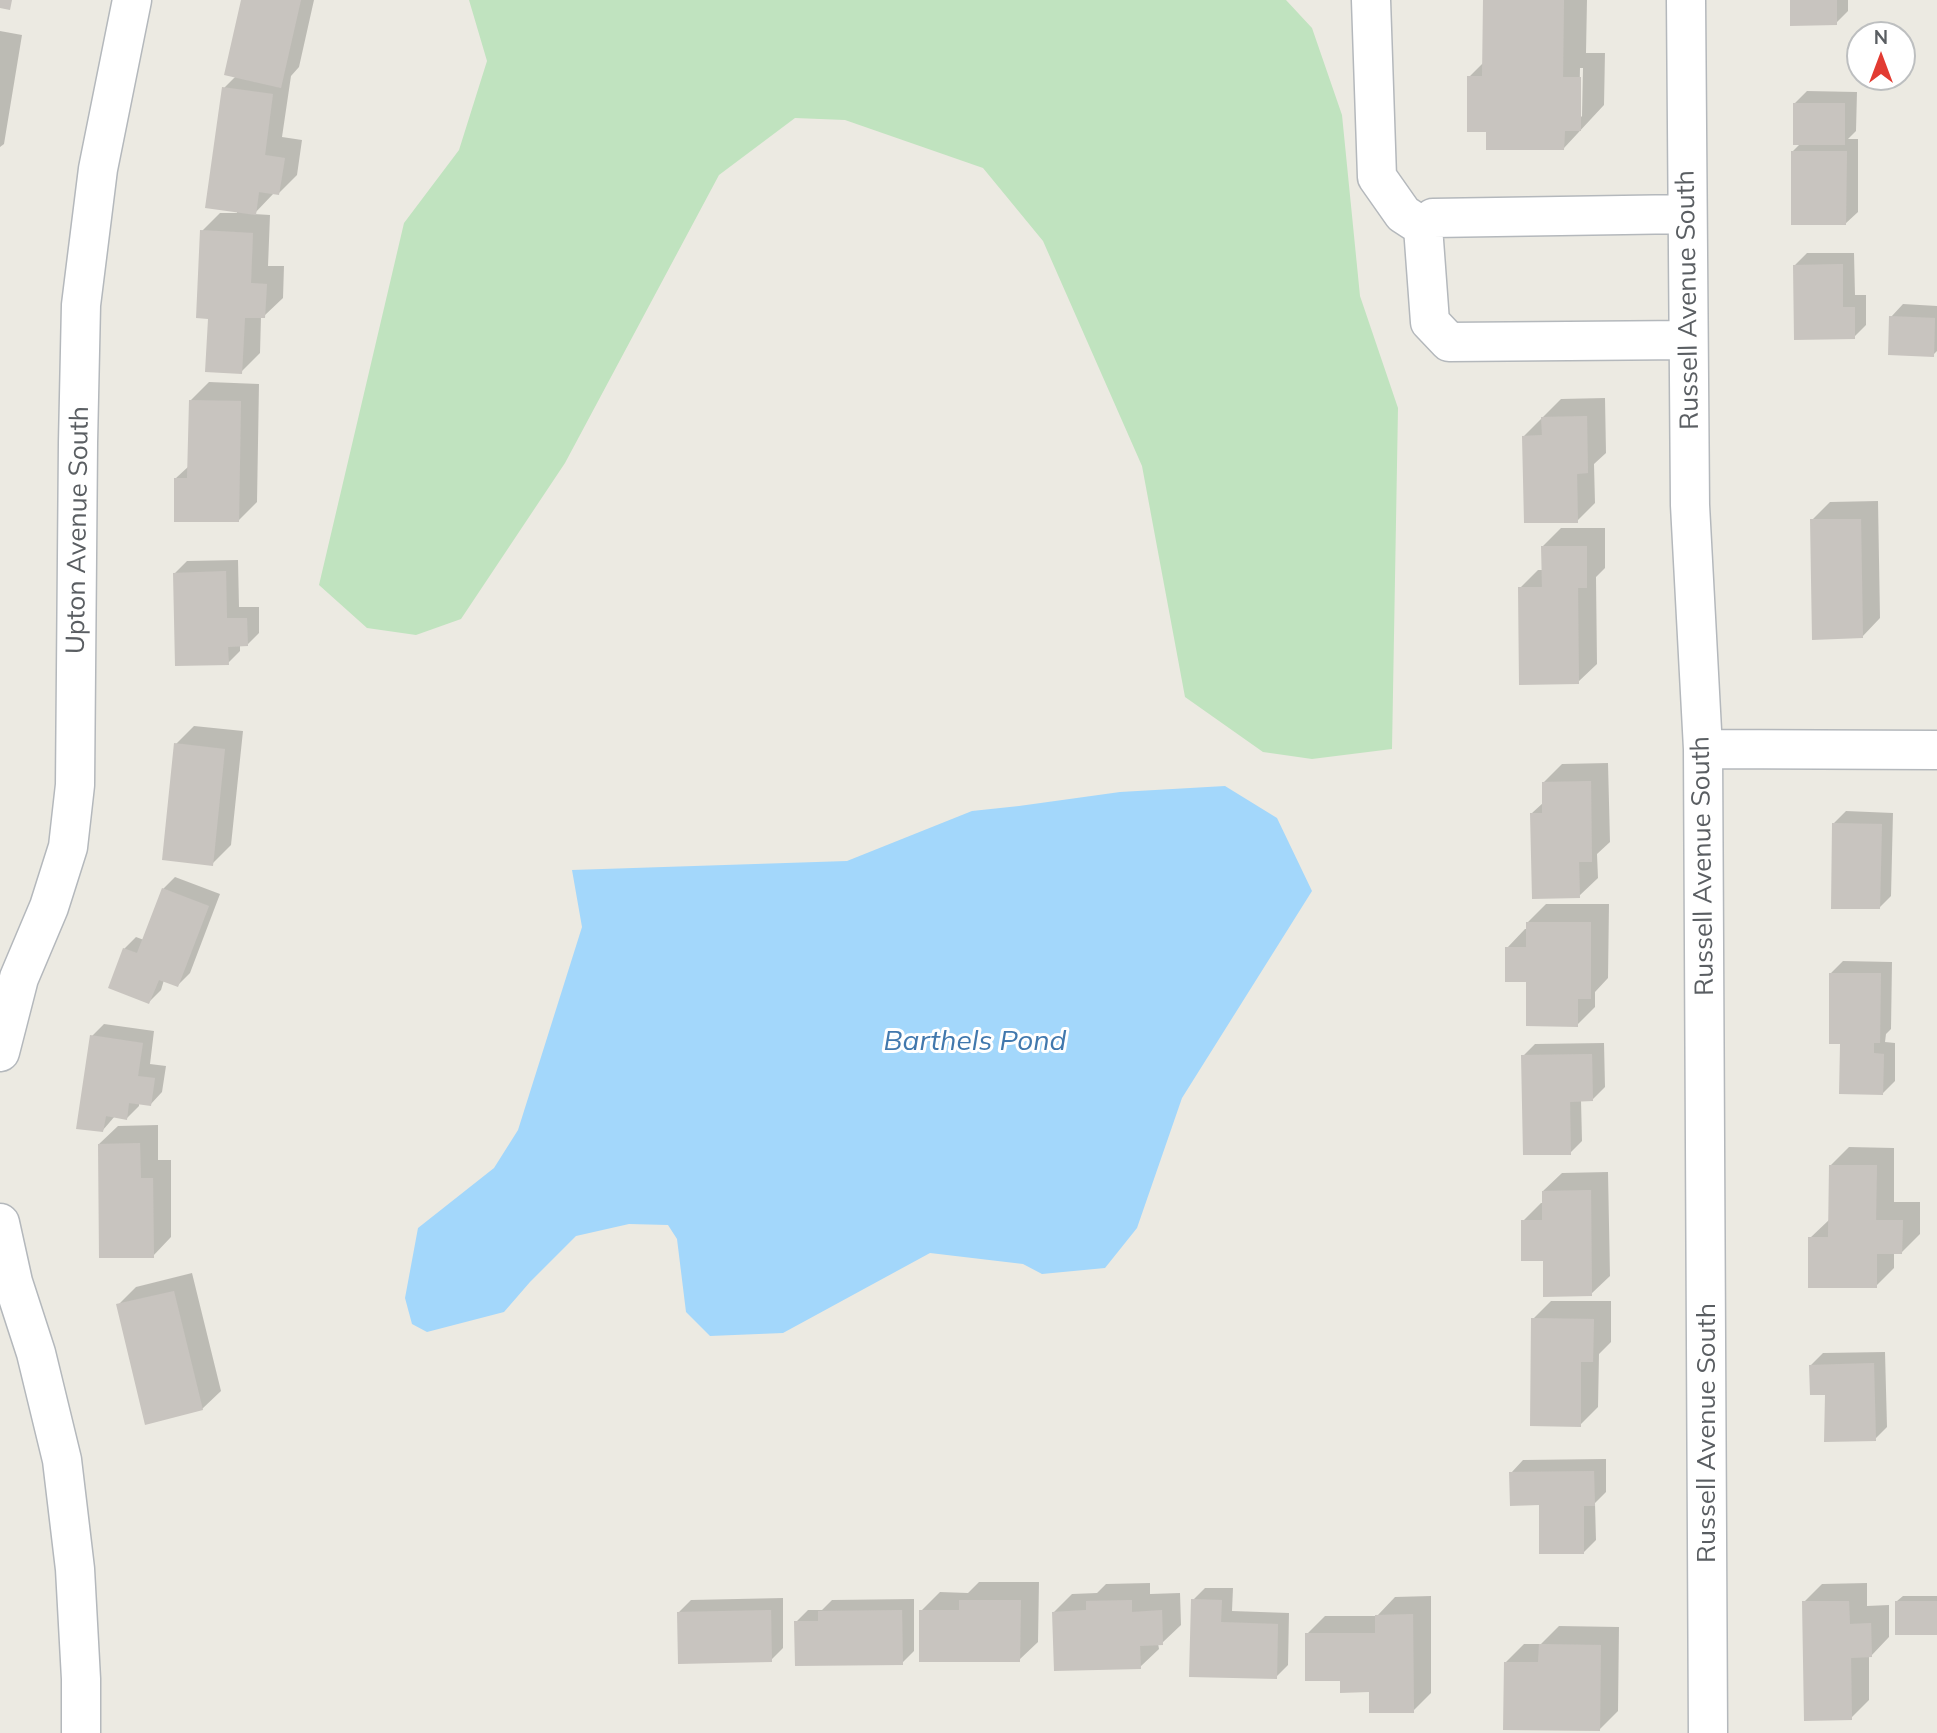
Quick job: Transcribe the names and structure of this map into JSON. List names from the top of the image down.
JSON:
{
  "streets": {
    "street": ["Russell Avenue South", "Upton Avenue South"]
  },
  "water": ["Barthels Pond"],
  "north": "top"
}
